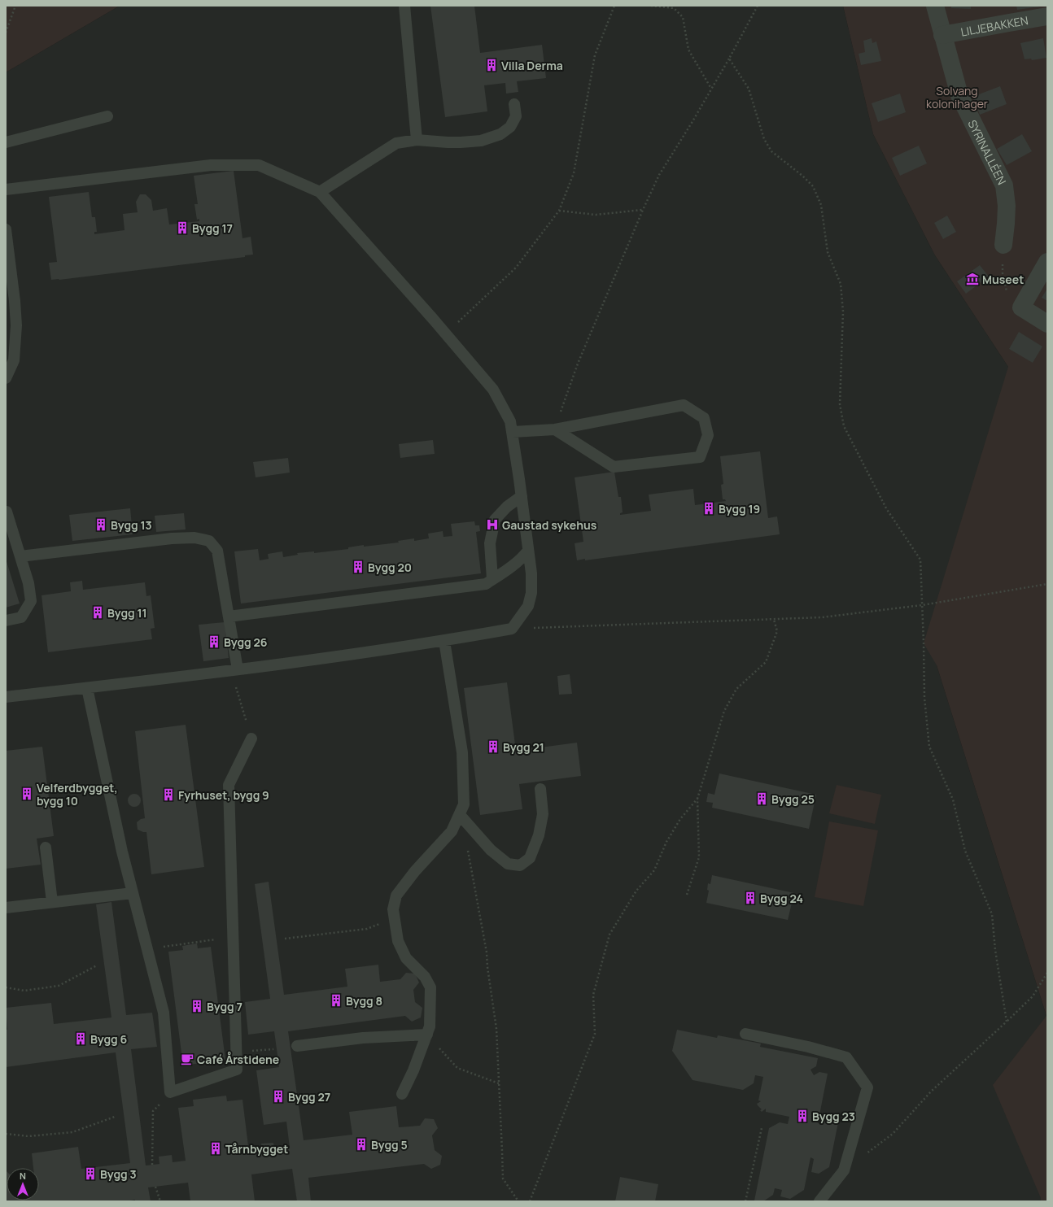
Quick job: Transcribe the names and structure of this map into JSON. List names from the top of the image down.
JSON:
{
  "streets": {
    "street": ["LILJEBAKKEN", "SYRINALLÉEN"]
  },
  "crossings": [
    ["LILJEBAKKEN", "SYRINALLÉEN"]
  ],
  "parks": ["Solvang kolonihager"],
  "places": {
    "building": [
      "Villa Derma",
      "Bygg 17",
      "Bygg 19",
      "Bygg 13",
      "Bygg 20",
      "Bygg 11",
      "Bygg 26",
      "Bygg 21",
      "Velferdbygget, bygg 10",
      "Fyrhuset, bygg 9",
      "Bygg 25",
      "Bygg 24",
      "Bygg 8",
      "Bygg 7",
      "Bygg 6",
      "Bygg 27",
      "Bygg 23",
      "Bygg 5",
      "Tårnbygget",
      "Bygg 3"
    ],
    "museum": ["Museet"],
    "hospital": ["Gaustad sykehus"],
    "cafe": ["Café Årstidene"]
  },
  "north": "top"
}
